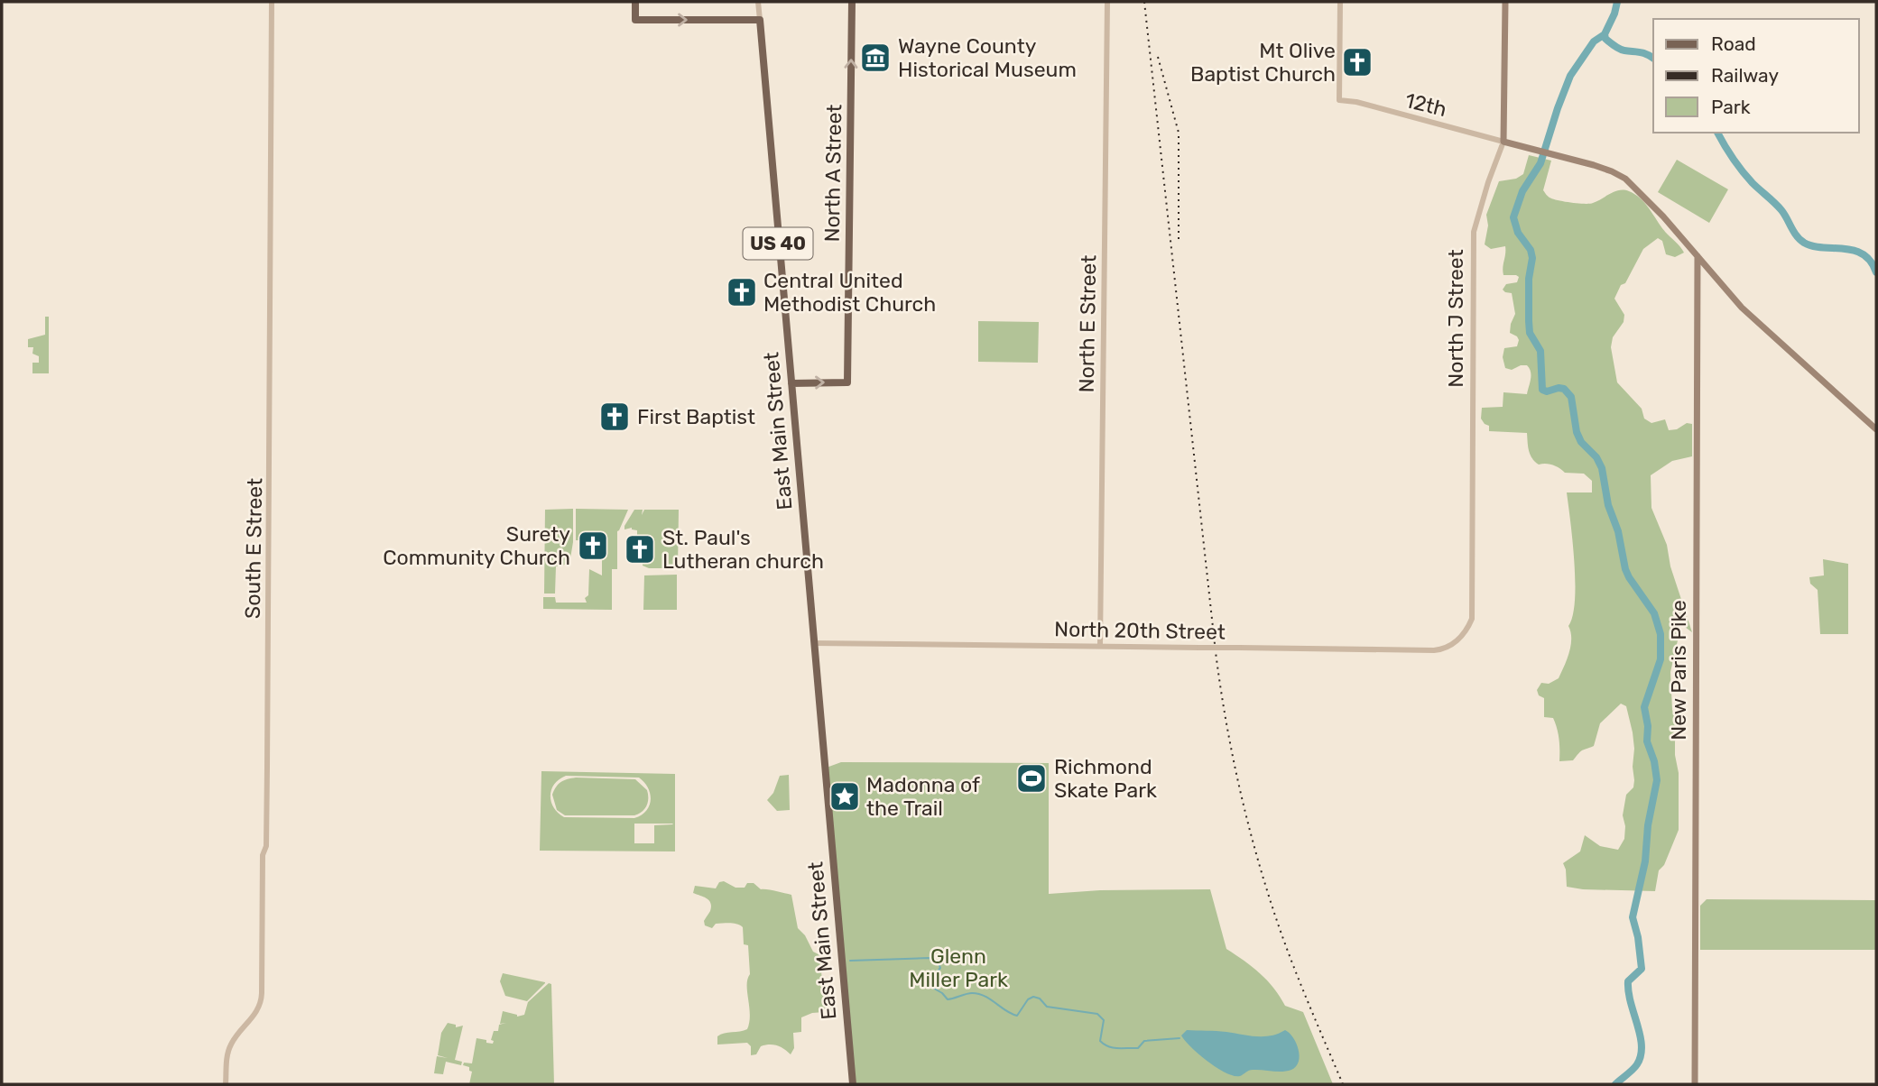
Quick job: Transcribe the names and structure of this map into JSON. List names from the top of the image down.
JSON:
{
  "streets": {
    "main road": [
      "North A Street",
      "US 40",
      "North J Street",
      "East Main Street",
      "New Paris Pike"
    ],
    "street": [
      "12th",
      "North E Street",
      "South E Street",
      "North 20th Street"
    ]
  },
  "crossings": [
    ["12th", "North J Street"],
    ["North A Street", "East Main Street"],
    ["North J Street", "North 20th Street"],
    ["North E Street", "North 20th Street"],
    ["East Main Street", "North 20th Street"]
  ],
  "one_way": ["North A Street"],
  "parks": ["Glenn Miller Park"],
  "places": {
    "museum": ["Wayne County Historical Museum"],
    "church": [
      "Mt Olive Baptist Church",
      "Central United Methodist Church",
      "First Baptist",
      "Surety Community Church",
      "St. Paul's Lutheran church"
    ],
    "sports": ["Richmond Skate Park"],
    "place": ["Madonna of the Trail"]
  },
  "legend": ["Road", "Railway", "Park"]
}
